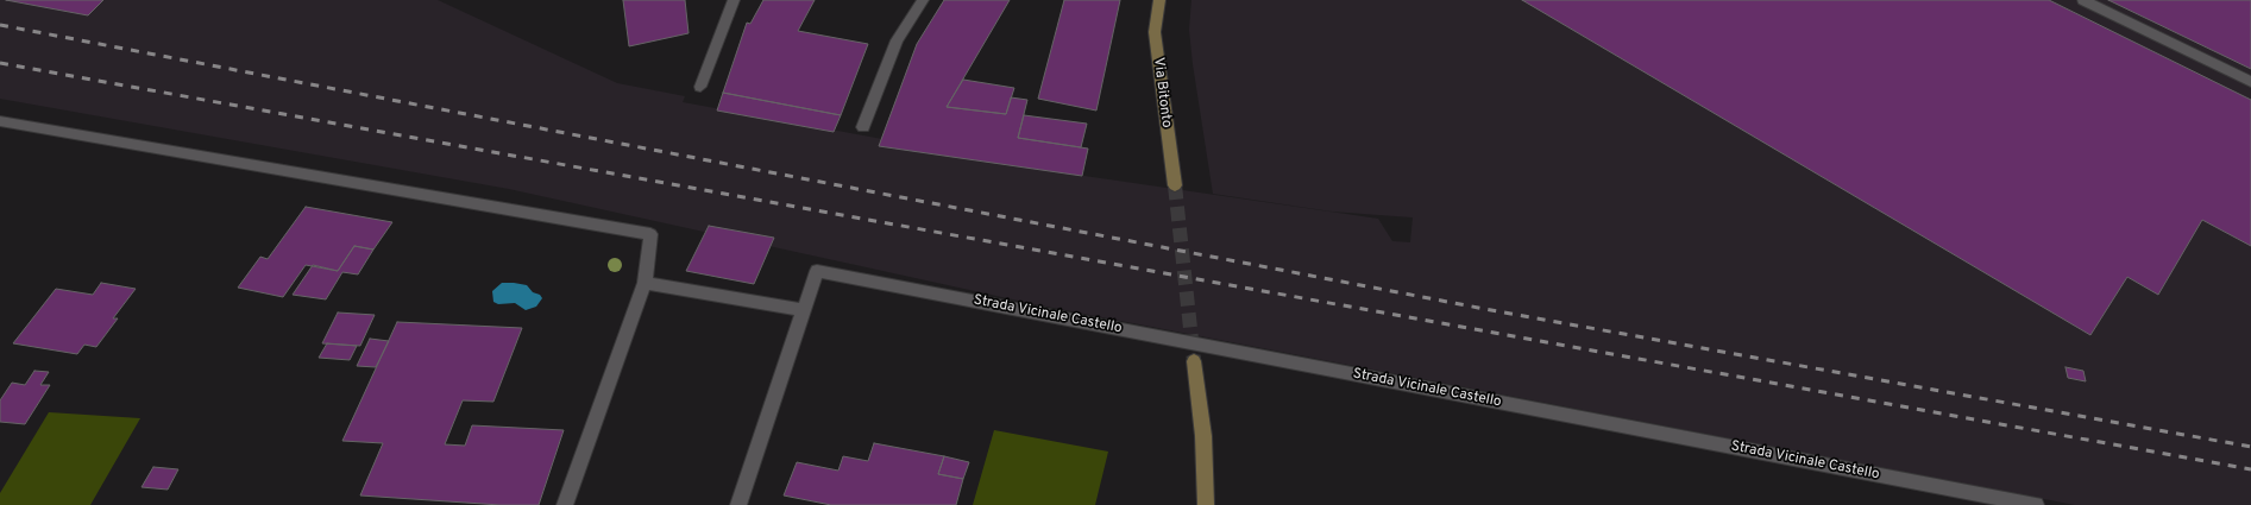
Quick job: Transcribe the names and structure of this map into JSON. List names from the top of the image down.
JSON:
{
  "streets": {
    "main road": ["Via Bitonto"],
    "street": ["Strada Vicinale Castello"]
  }
}
